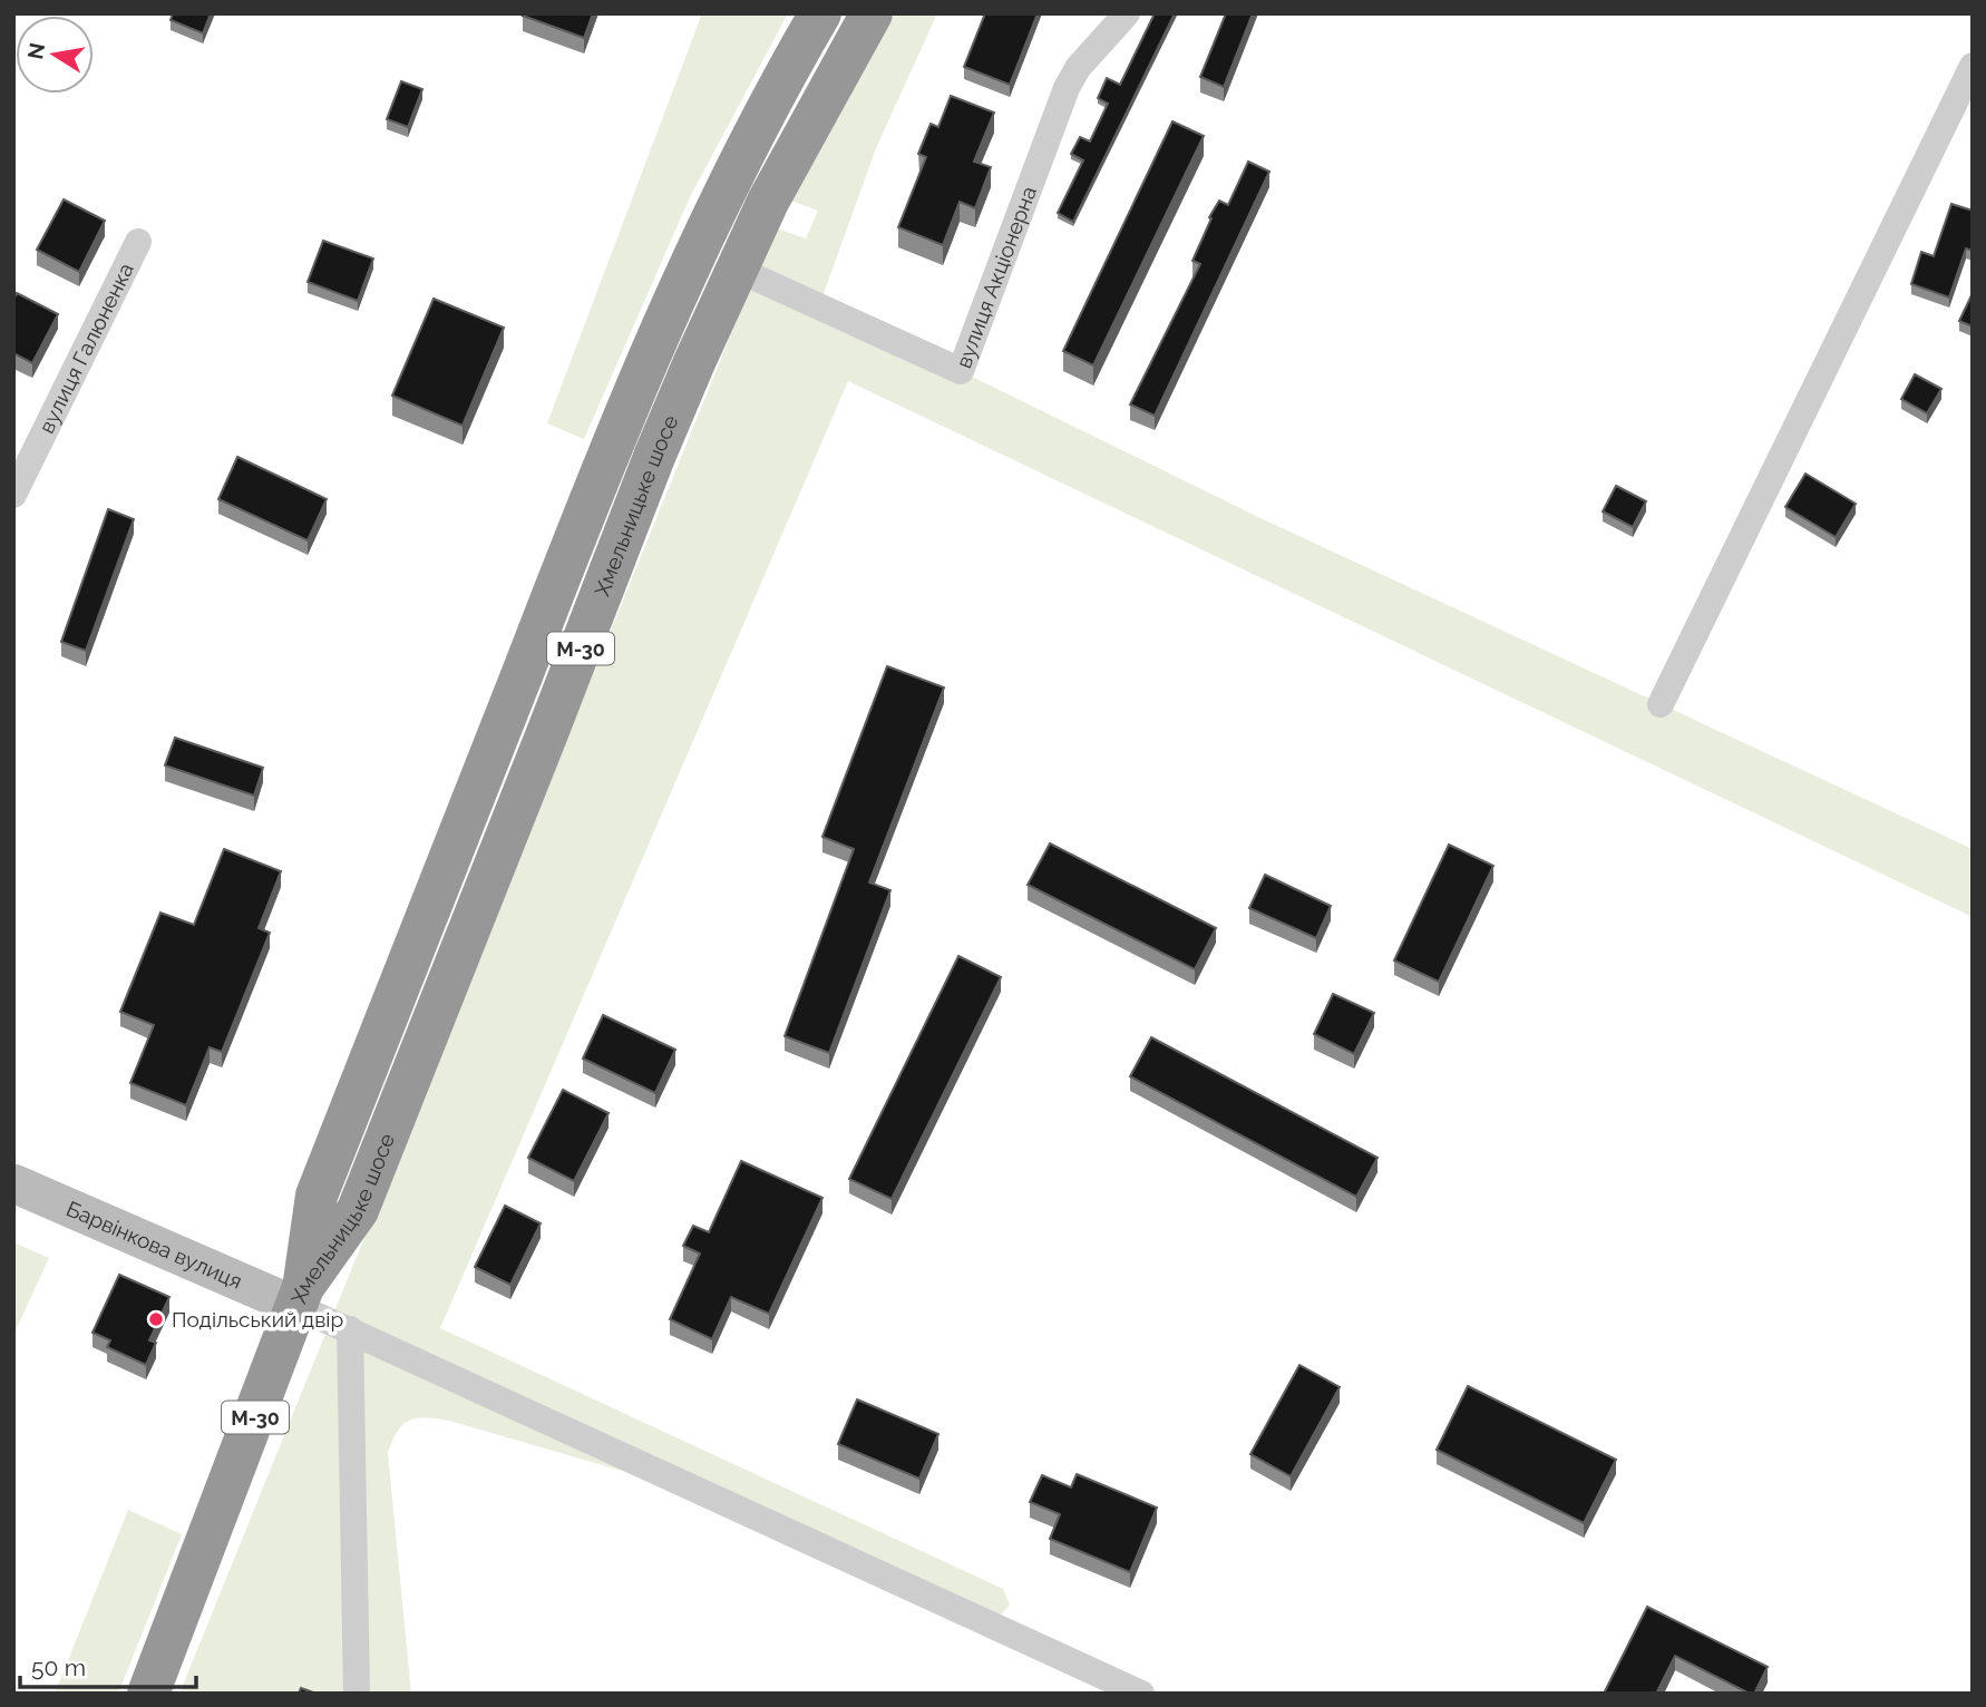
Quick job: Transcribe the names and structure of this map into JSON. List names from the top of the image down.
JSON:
{
  "streets": {
    "highway": ["Хмельницьке шосе", "М-30"],
    "street": ["вулиця Акціонерна", "вулиця Галюненка", "Барвінкова вулиця"]
  },
  "crossings": [
    ["вулиця Акціонерна", "Хмельницьке шосе"],
    ["Хмельницьке шосе", "М-30"],
    ["Хмельницьке шосе", "Барвінкова вулиця"],
    ["М-30", "Барвінкова вулиця"]
  ],
  "places": ["Подільський двір"],
  "scale_bar": "50 m",
  "north": "left"
}
